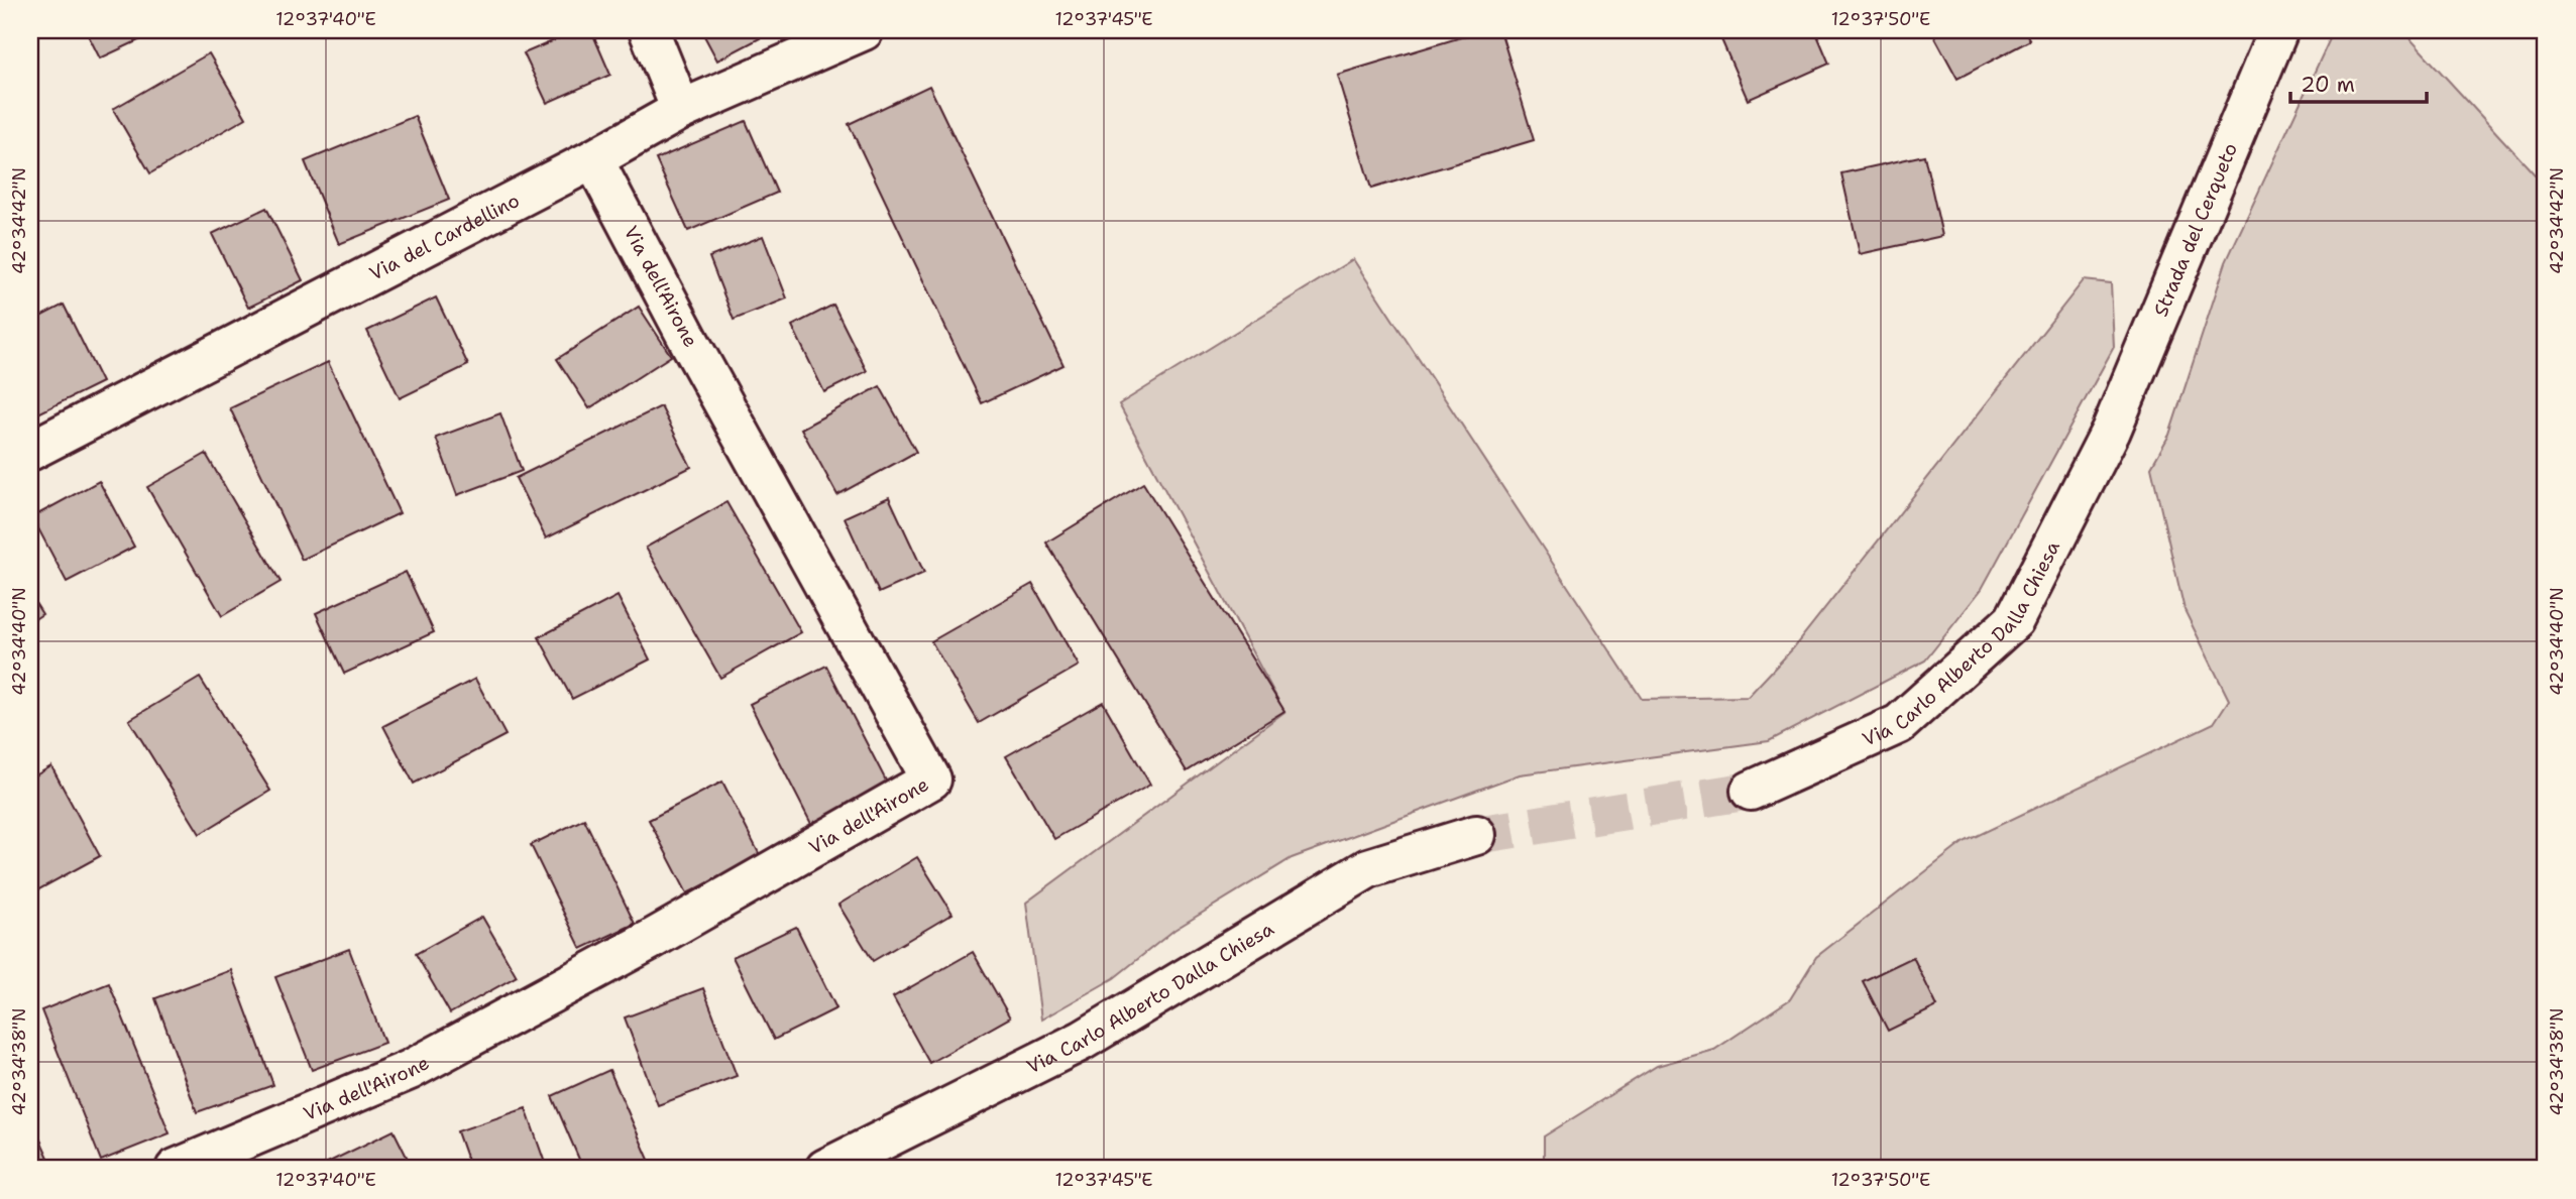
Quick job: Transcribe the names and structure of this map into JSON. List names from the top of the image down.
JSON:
{
  "streets": {
    "street": [
      "Strada del Cerqueto",
      "Via del Cardellino",
      "Via dell'Airone",
      "Via Carlo Alberto Dalla Chiesa"
    ]
  },
  "crossings": [
    ["Strada del Cerqueto", "Via Carlo Alberto Dalla Chiesa"],
    ["Via del Cardellino", "Via dell'Airone"]
  ],
  "scale_bar": "20 m",
  "coordinates": [
    "12°37'40\"E",
    "12°37'45\"E",
    "12°37'50\"E",
    "42°34'42\"N",
    "42°34'40\"N",
    "42°34'38\"N"
  ]
}
